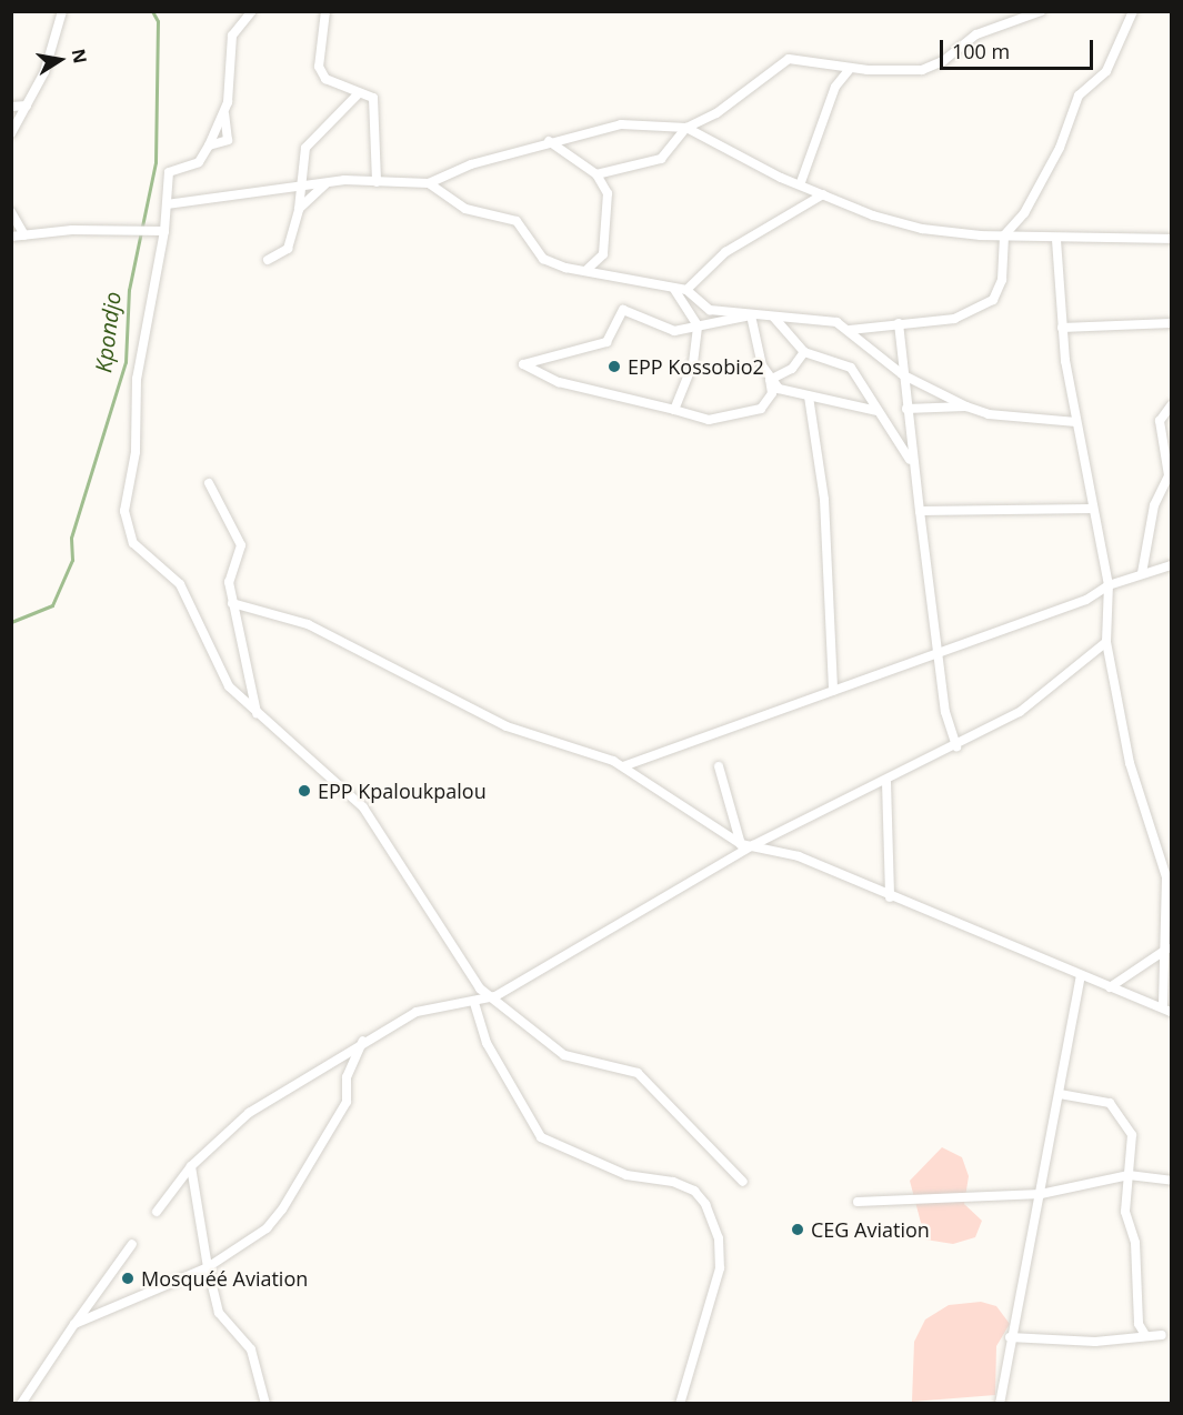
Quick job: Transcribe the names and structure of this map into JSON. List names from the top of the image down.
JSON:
{
  "water": ["Kpondjo"],
  "places": [
    "EPP Kossobio2",
    "EPP Kpaloukpalou",
    "CEG Aviation",
    "Mosquéé Aviation"
  ],
  "scale_bar": "100 m",
  "north": "right"
}
